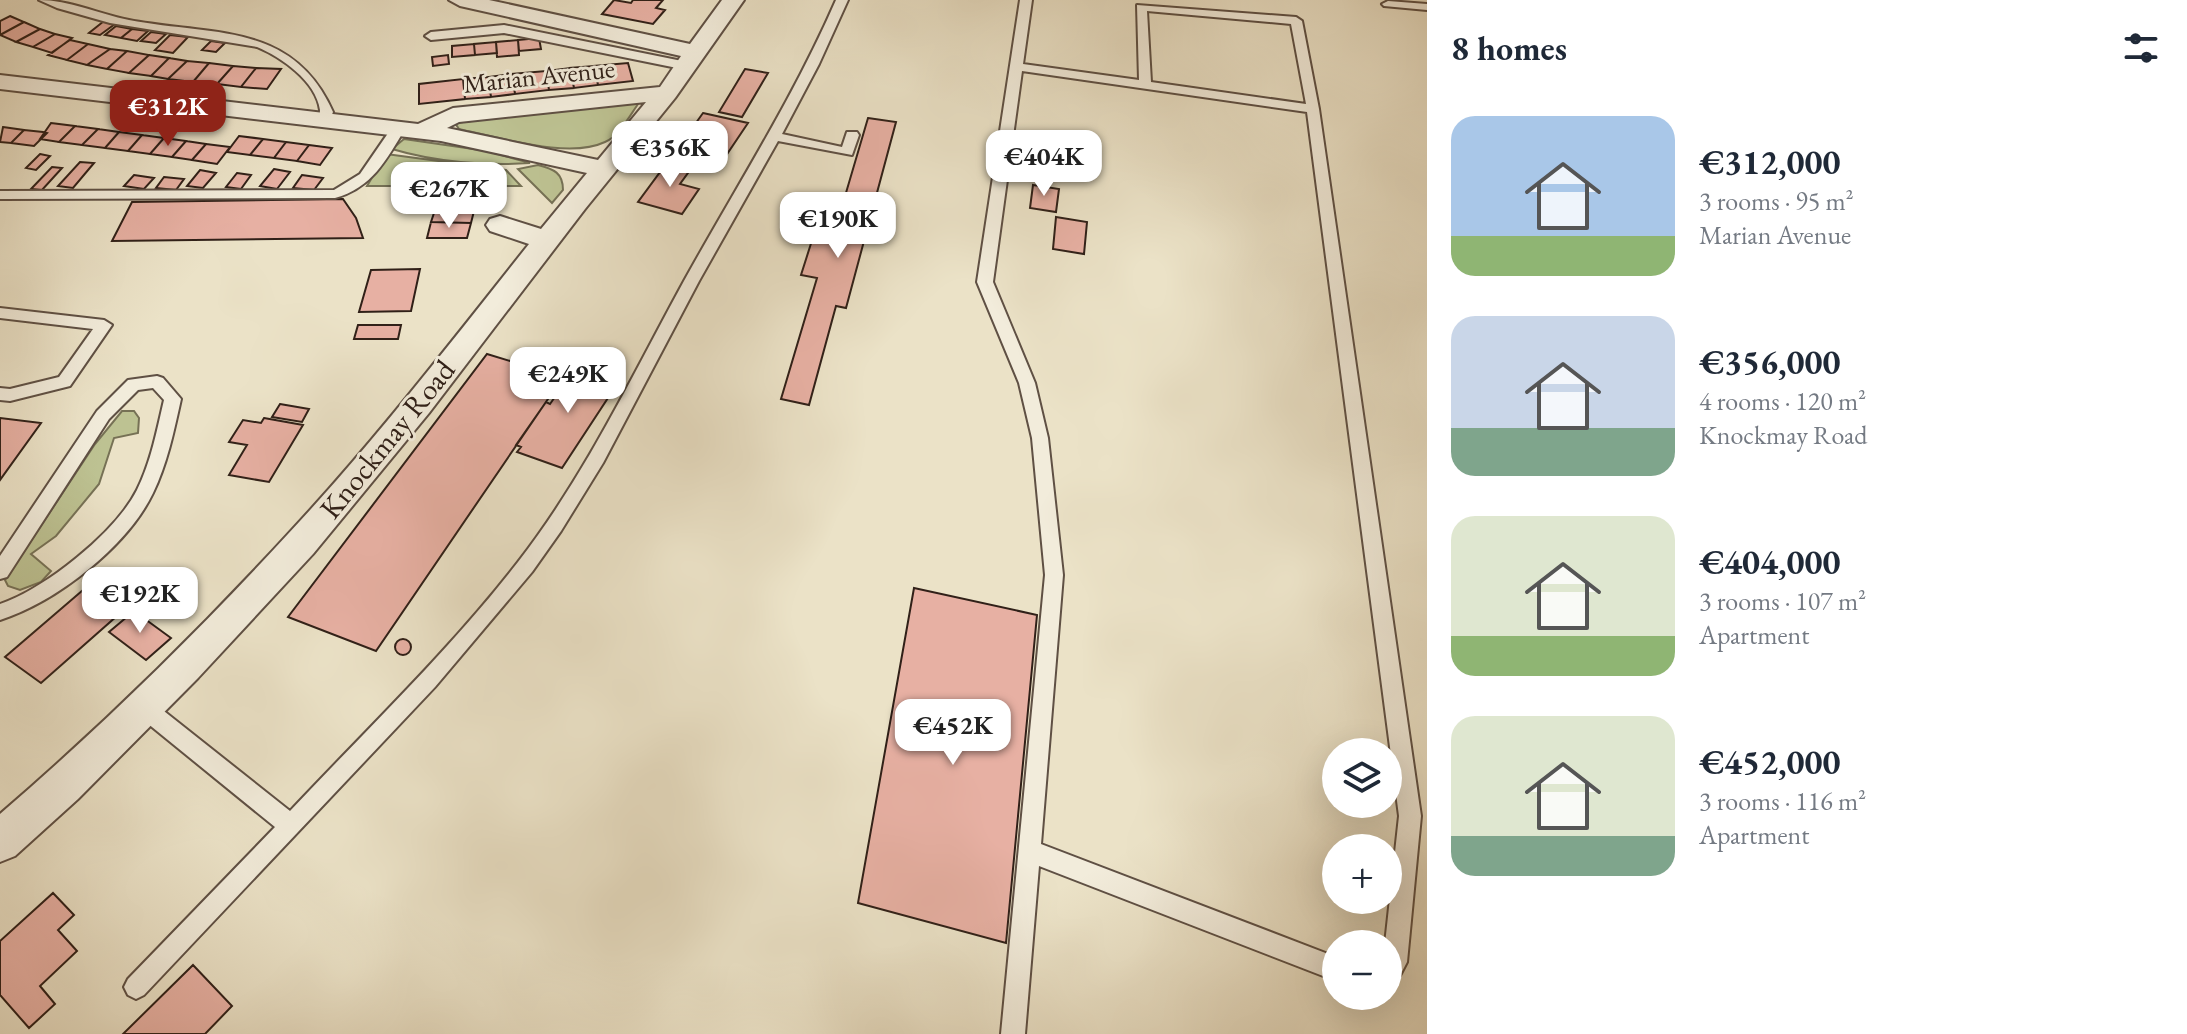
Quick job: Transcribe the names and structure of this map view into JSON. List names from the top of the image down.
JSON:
{
  "streets": {
    "street": ["Marian Avenue", "Knockmay Road"]
  },
  "crossings": [
    ["Marian Avenue", "Knockmay Road"]
  ],
  "page": {
    "heading": "8 homes",
    "price": [
      "€312K",
      "€356K",
      "€404K",
      "€267K",
      "€190K",
      "€249K",
      "€192K",
      "€452K"
    ],
    "list": [
      {
        "name": "€312,000",
        "note": "3 rooms · 95 m² · Marian Avenue"
      },
      {
        "name": "€356,000",
        "note": "4 rooms · 120 m² · Knockmay Road"
      },
      {
        "name": "€404,000",
        "note": "3 rooms · 107 m² · Apartment"
      },
      {
        "name": "€452,000",
        "note": "3 rooms · 116 m² · Apartment"
      }
    ],
    "map_buttons": ["+", "−"]
  }
}
